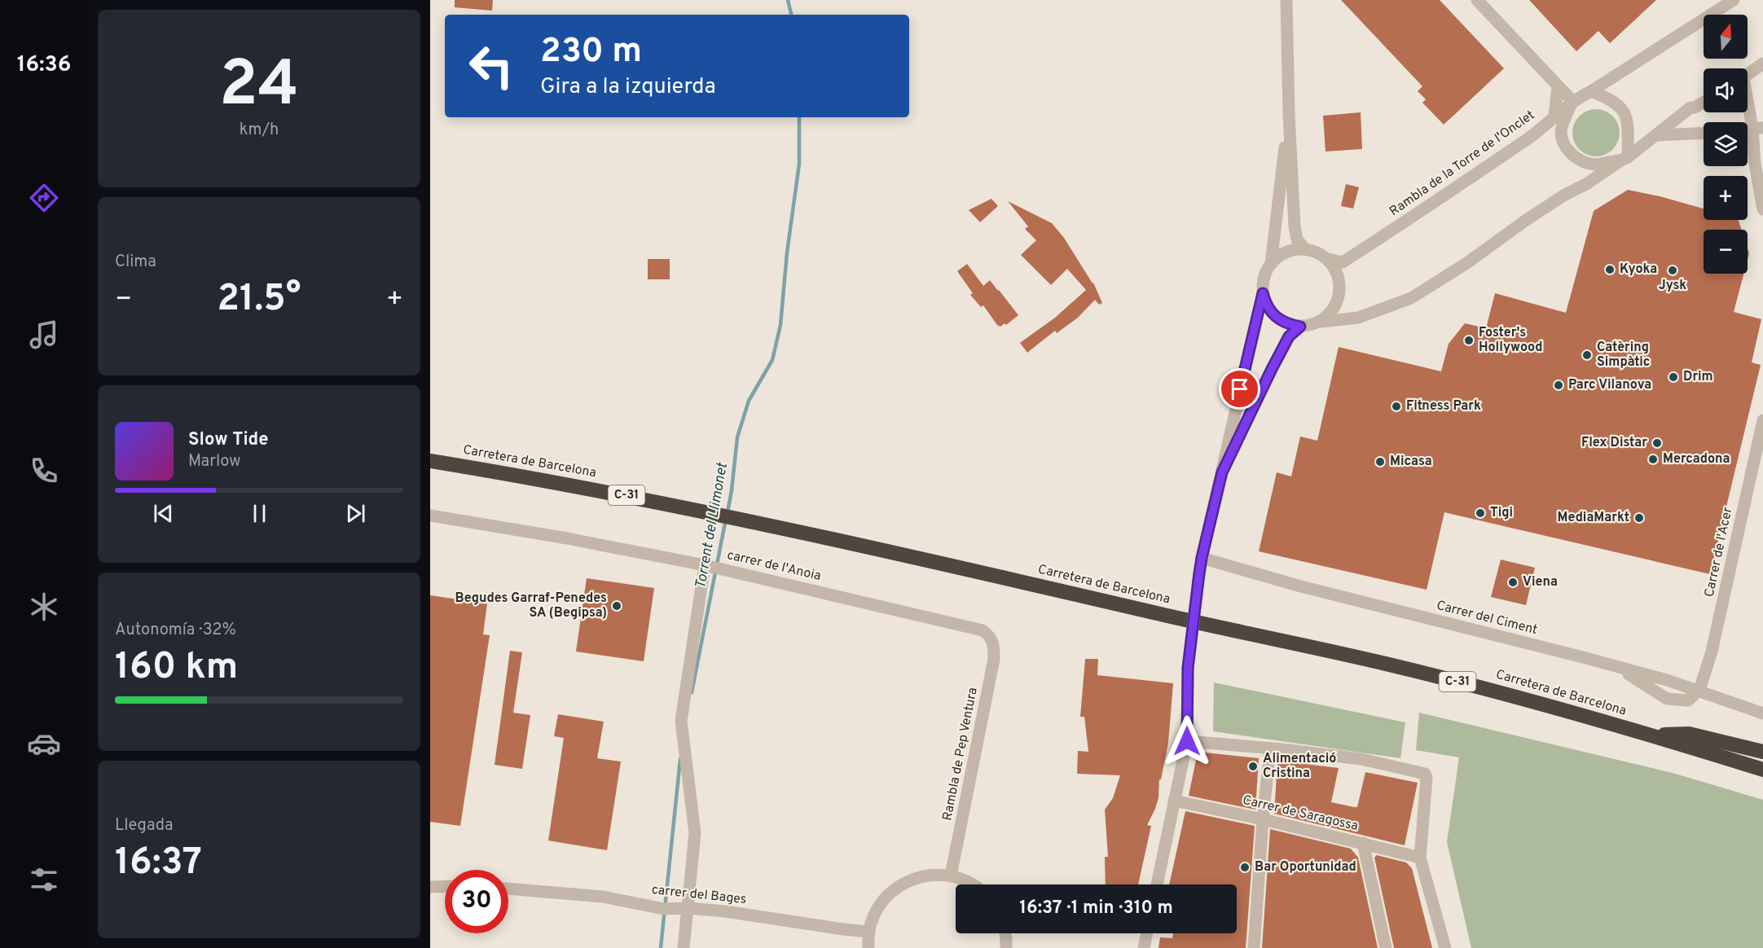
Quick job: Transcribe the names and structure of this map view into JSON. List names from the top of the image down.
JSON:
{
  "streets": {
    "highway": ["Carretera de Barcelona", "C-31"],
    "street": [
      "Rambla de la Torre de l'Onclet",
      "Carrer de l'Acer",
      "carrer de l'Anoia",
      "Carrer del Ciment",
      "Rambla de Pep Ventura",
      "Carrer de Saragossa",
      "carrer del Bages"
    ]
  },
  "crossings": [
    ["Carrer de l'Acer", "Carrer del Ciment"],
    ["carrer de l'Anoia", "Rambla de Pep Ventura"]
  ],
  "water": ["Torrent del Llimonet"],
  "places": [
    "Kyoka",
    "Jysk",
    "Foster's Hollywood",
    "Catèring Simpàtic",
    "Drim",
    "Parc Vilanova",
    "Fitness Park",
    "Flex Distar",
    "Mercadona",
    "Micasa",
    "Tigi",
    "MediaMarkt",
    "Viena",
    "Begudes Garraf-Penedes SA (Begipsa)",
    "Alimentació Cristina",
    "Bar Oportunidad"
  ],
  "north": "top",
  "page": {
    "tabs": "16:36",
    "tile": [
      ["24", "km/h"],
      "Clima",
      ["Autonomía · 32%", "160 km"],
      ["Llegada", "16:37"]
    ],
    "map_buttons": ["+", "−"],
    "turn": ["230 m", "Gira a la izquierda"],
    "heat": ["−", "21.5°", "+"],
    "song": ["Slow Tide", "Marlow"],
    "limit": "30",
    "trip": "16:37 · 1 min · 310 m"
  }
}
